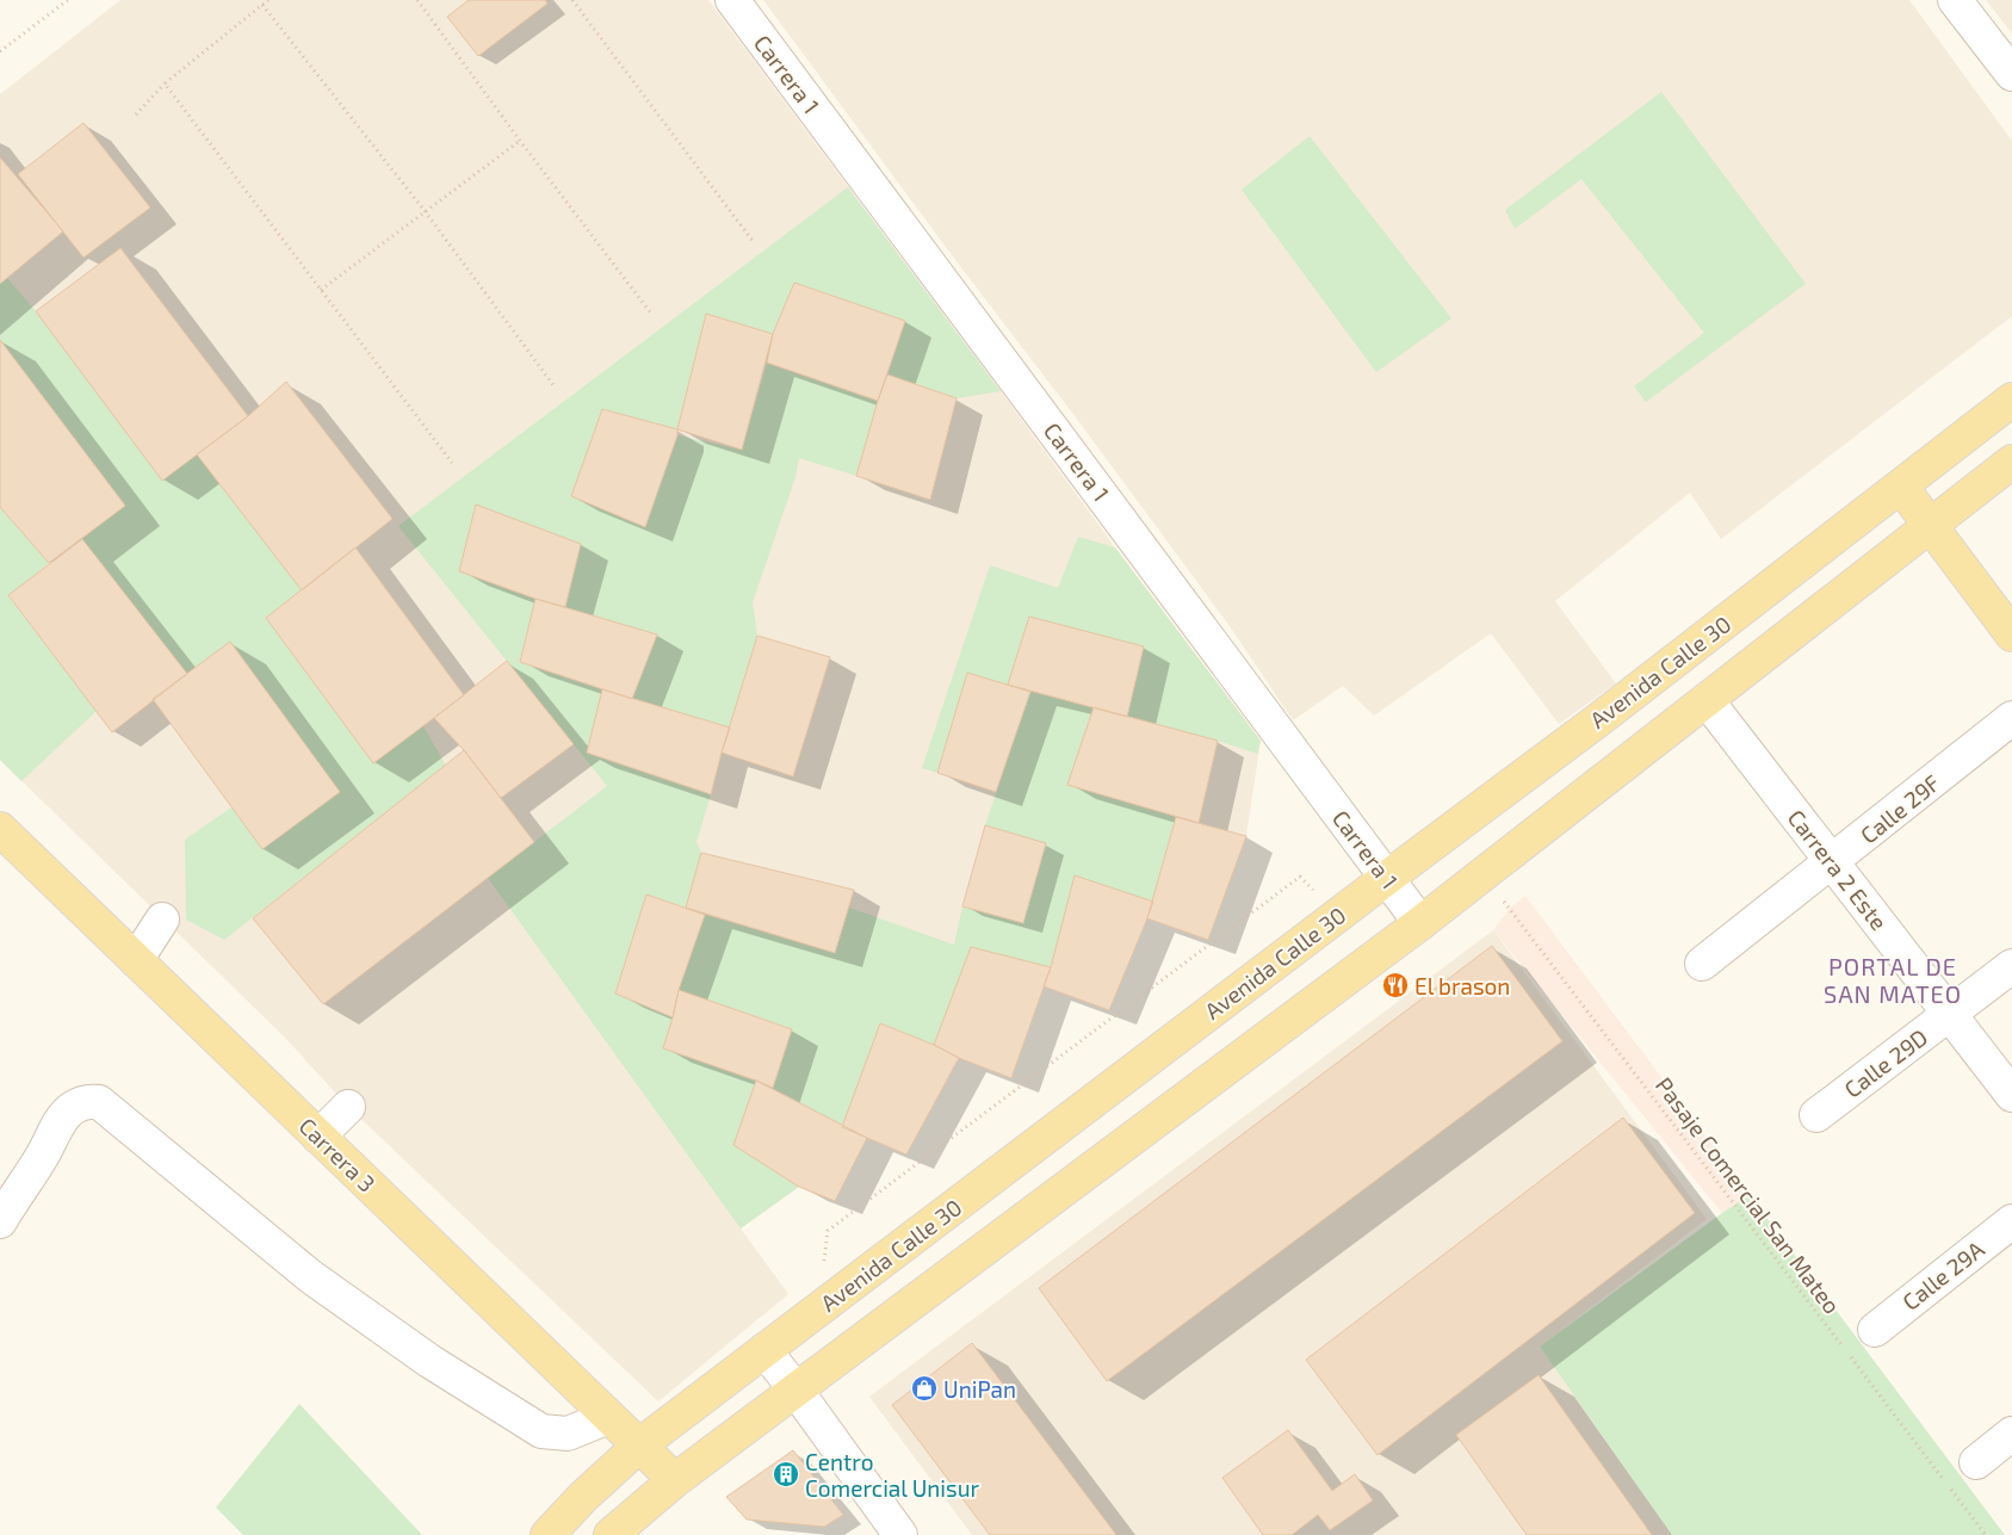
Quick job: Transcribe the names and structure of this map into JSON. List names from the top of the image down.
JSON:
{
  "streets": {
    "main road": ["Avenida Calle 30", "Carrera 3"],
    "street": [
      "Carrera 1",
      "Calle 29F",
      "Carrera 2 Este",
      "Calle 29D",
      "Calle 29A"
    ],
    "path": ["Pasaje Comercial San Mateo"]
  },
  "crossings": [
    ["Carrera 1", "Avenida Calle 30"],
    ["Avenida Calle 30", "Carrera 3"],
    ["Calle 29F", "Carrera 2 Este"],
    ["Carrera 2 Este", "Calle 29D"]
  ],
  "districts": ["PORTAL DE SAN MATEO"],
  "places": {
    "restaurant": ["El brason"],
    "shop": ["UniPan"],
    "building": ["Centro Comercial Unisur"]
  }
}
